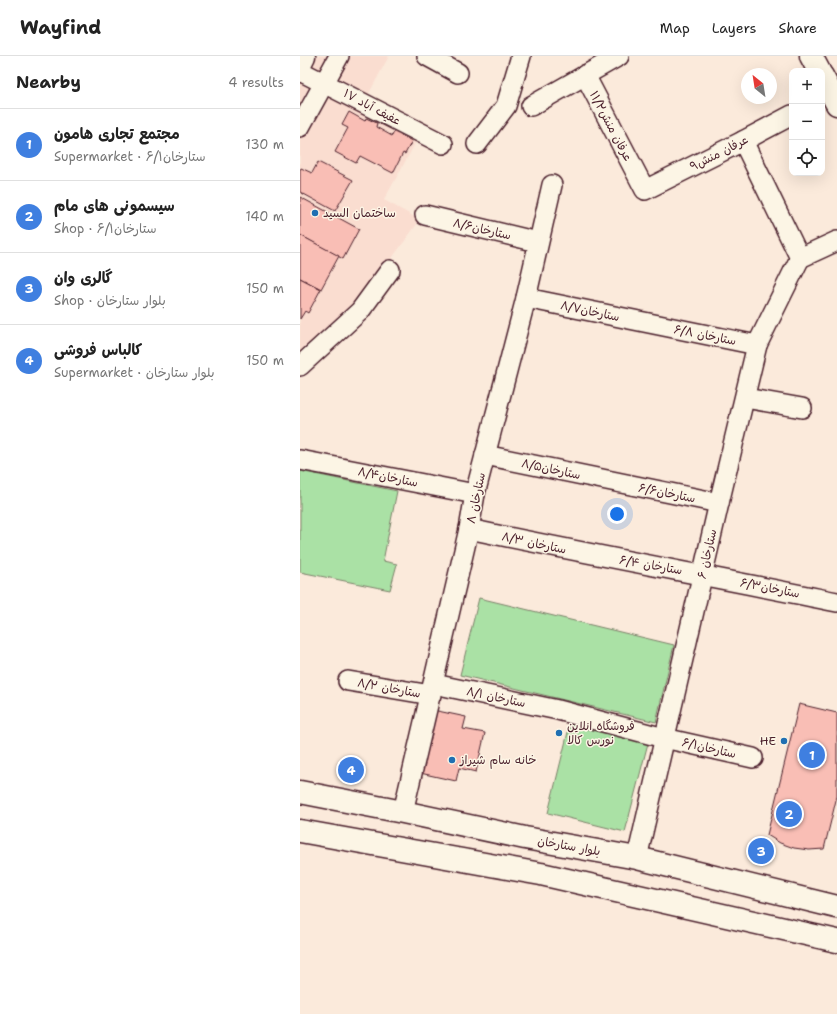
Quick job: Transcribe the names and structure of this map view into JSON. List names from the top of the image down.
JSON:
{
  "streets": {
    "main road": ["بلوار ستارخان"],
    "street": [
      "عفیف آباد ۱۷",
      "عرفان منش۱۱/۲",
      "عرفان منش۹",
      "ستارخان۸/۶",
      "ستارخان۸/۷",
      "ستارخان ۶/۸",
      "ستارخان۸/۵",
      "ستارخان۸/۴",
      "ستارخان۶/۶",
      "ستارخان ۸",
      "ستارخان ۸/۳",
      "ستارخان ۶",
      "ستارخان ۶/۴",
      "ستارخان۶/۳",
      "ستارخان ۸/۲",
      "ستارخان ۸/۱",
      "ستارخان۶/۱"
    ]
  },
  "crossings": [
    ["عرفان منش۱۱/۲", "عرفان منش۹"],
    ["ستارخان۸/۶", "ستارخان ۸"],
    ["ستارخان۸/۷", "ستارخان ۶/۸"],
    ["ستارخان۸/۷", "ستارخان ۸"],
    ["ستارخان ۶/۸", "ستارخان ۶"],
    ["ستارخان۸/۵", "ستارخان۶/۶"],
    ["ستارخان۸/۵", "ستارخان ۸"],
    ["ستارخان۸/۴", "ستارخان ۸"],
    ["ستارخان۶/۶", "ستارخان ۶"],
    ["ستارخان ۸", "ستارخان ۸/۳"],
    ["ستارخان ۸", "ستارخان ۸/۲"],
    ["ستارخان ۸", "ستارخان ۸/۱"],
    ["ستارخان ۸", "بلوار ستارخان"],
    ["ستارخان ۸/۳", "ستارخان ۶/۴"],
    ["ستارخان ۶", "ستارخان ۶/۴"],
    ["ستارخان ۶", "ستارخان۶/۳"],
    ["ستارخان ۶", "ستارخان ۸/۱"],
    ["ستارخان ۶", "ستارخان۶/۱"],
    ["ستارخان ۶", "بلوار ستارخان"],
    ["ستارخان ۶/۴", "ستارخان۶/۳"],
    ["ستارخان ۸/۲", "ستارخان ۸/۱"],
    ["ستارخان ۸/۱", "ستارخان۶/۱"]
  ],
  "places": [
    "ساختمان السید",
    "فروشگاه انلاین نورس کالا",
    "HE",
    "خانه سام شیراز"
  ],
  "north": "top left",
  "page": {
    "header": "Wayfind",
    "nav": ["Map", "Layers", "Share"],
    "heading": ["Nearby", "4 results"],
    "map_buttons": ["+", "−"],
    "list": [
      {
        "mark": "1",
        "name": "مجتمع تجاری هامون",
        "note": "Supermarket · ستارخان۶/۱",
        "value": "130 m"
      },
      {
        "mark": "2",
        "name": "سیسمونی های مام",
        "note": "Shop · ستارخان۶/۱",
        "value": "140 m"
      },
      {
        "mark": "3",
        "name": "گالری وان",
        "note": "Shop · بلوار ستارخان",
        "value": "150 m"
      },
      {
        "mark": "4",
        "name": "کالباس فروشی",
        "note": "Supermarket · بلوار ستارخان",
        "value": "150 m"
      }
    ],
    "pins": [
      "1",
      "4",
      "2",
      "3"
    ]
  }
}
